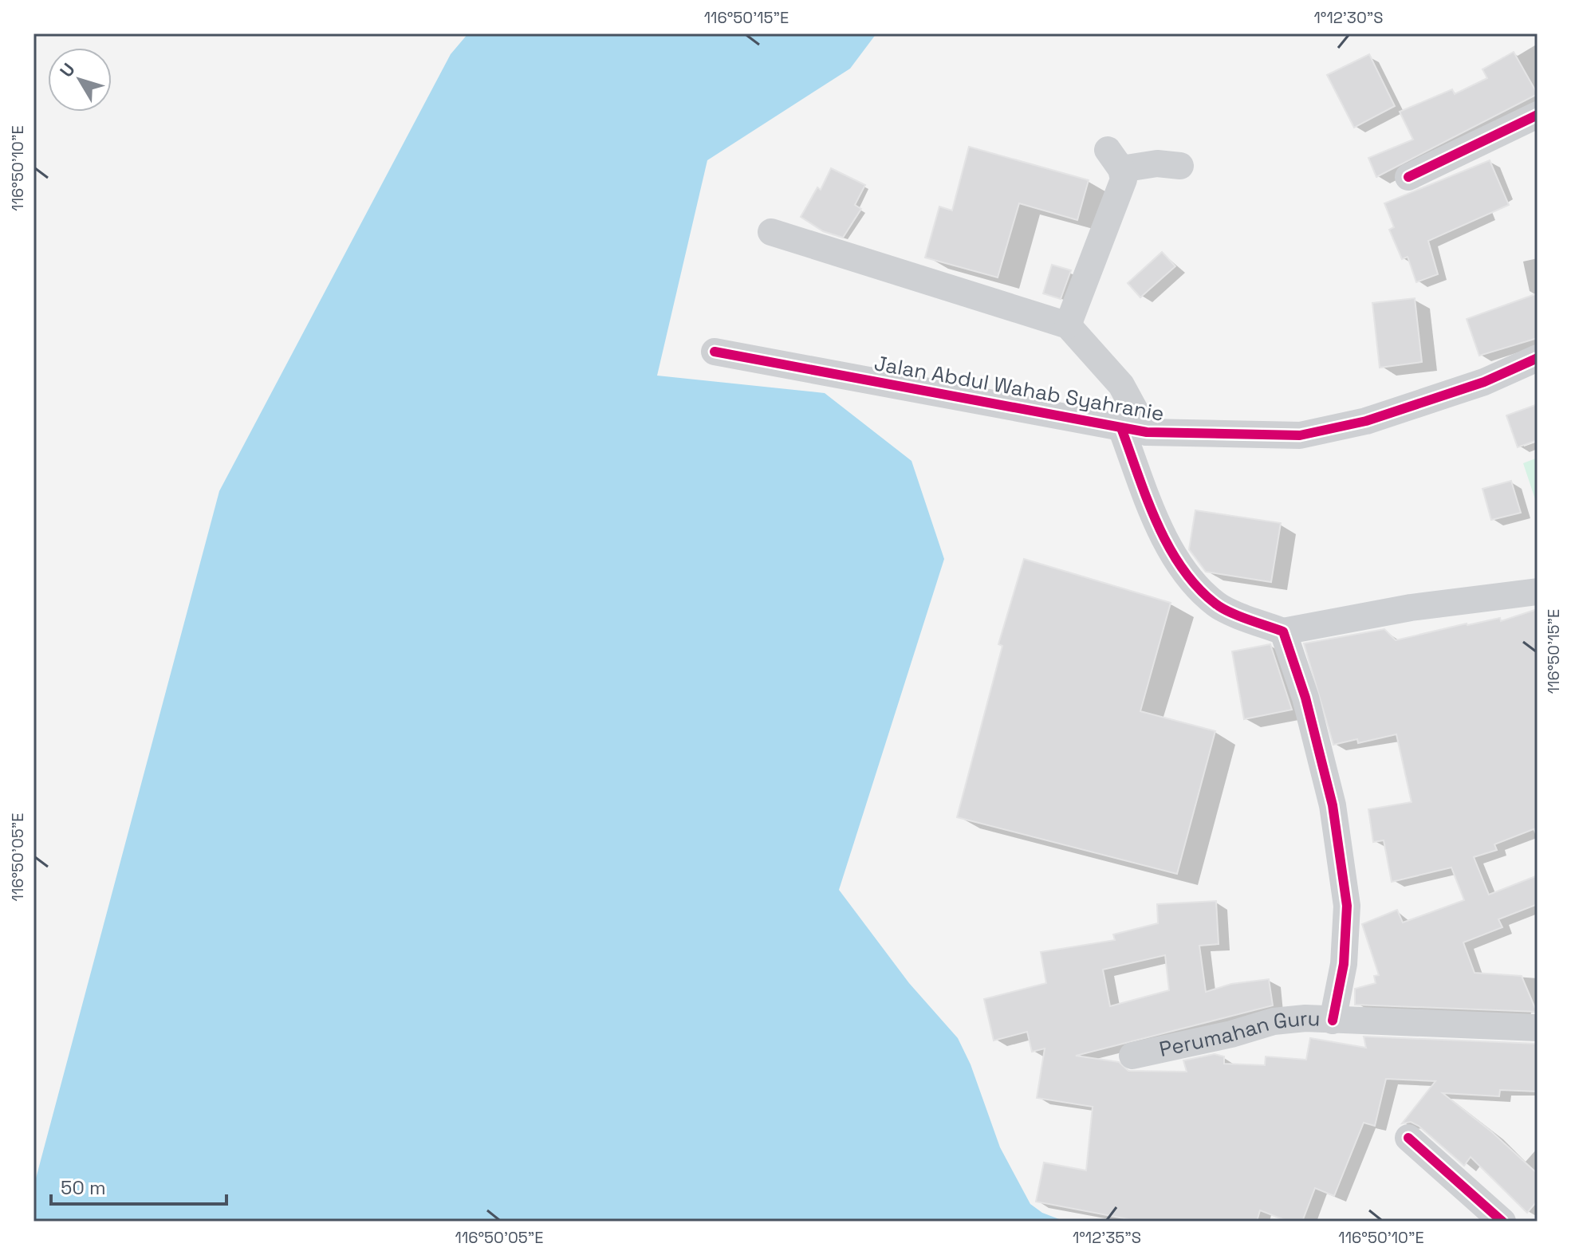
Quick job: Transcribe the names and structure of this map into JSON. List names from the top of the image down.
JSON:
{
  "streets": {
    "street": ["Jalan Abdul Wahab Syahranie", "Perumahan Guru"]
  },
  "scale_bar": "50 m",
  "north": "top left",
  "coordinates": [
    "116°50'15\"E",
    "1°12'30\"S",
    "116°50'10\"E",
    "116°50'05\"E",
    "1°12'35\"S"
  ]
}
